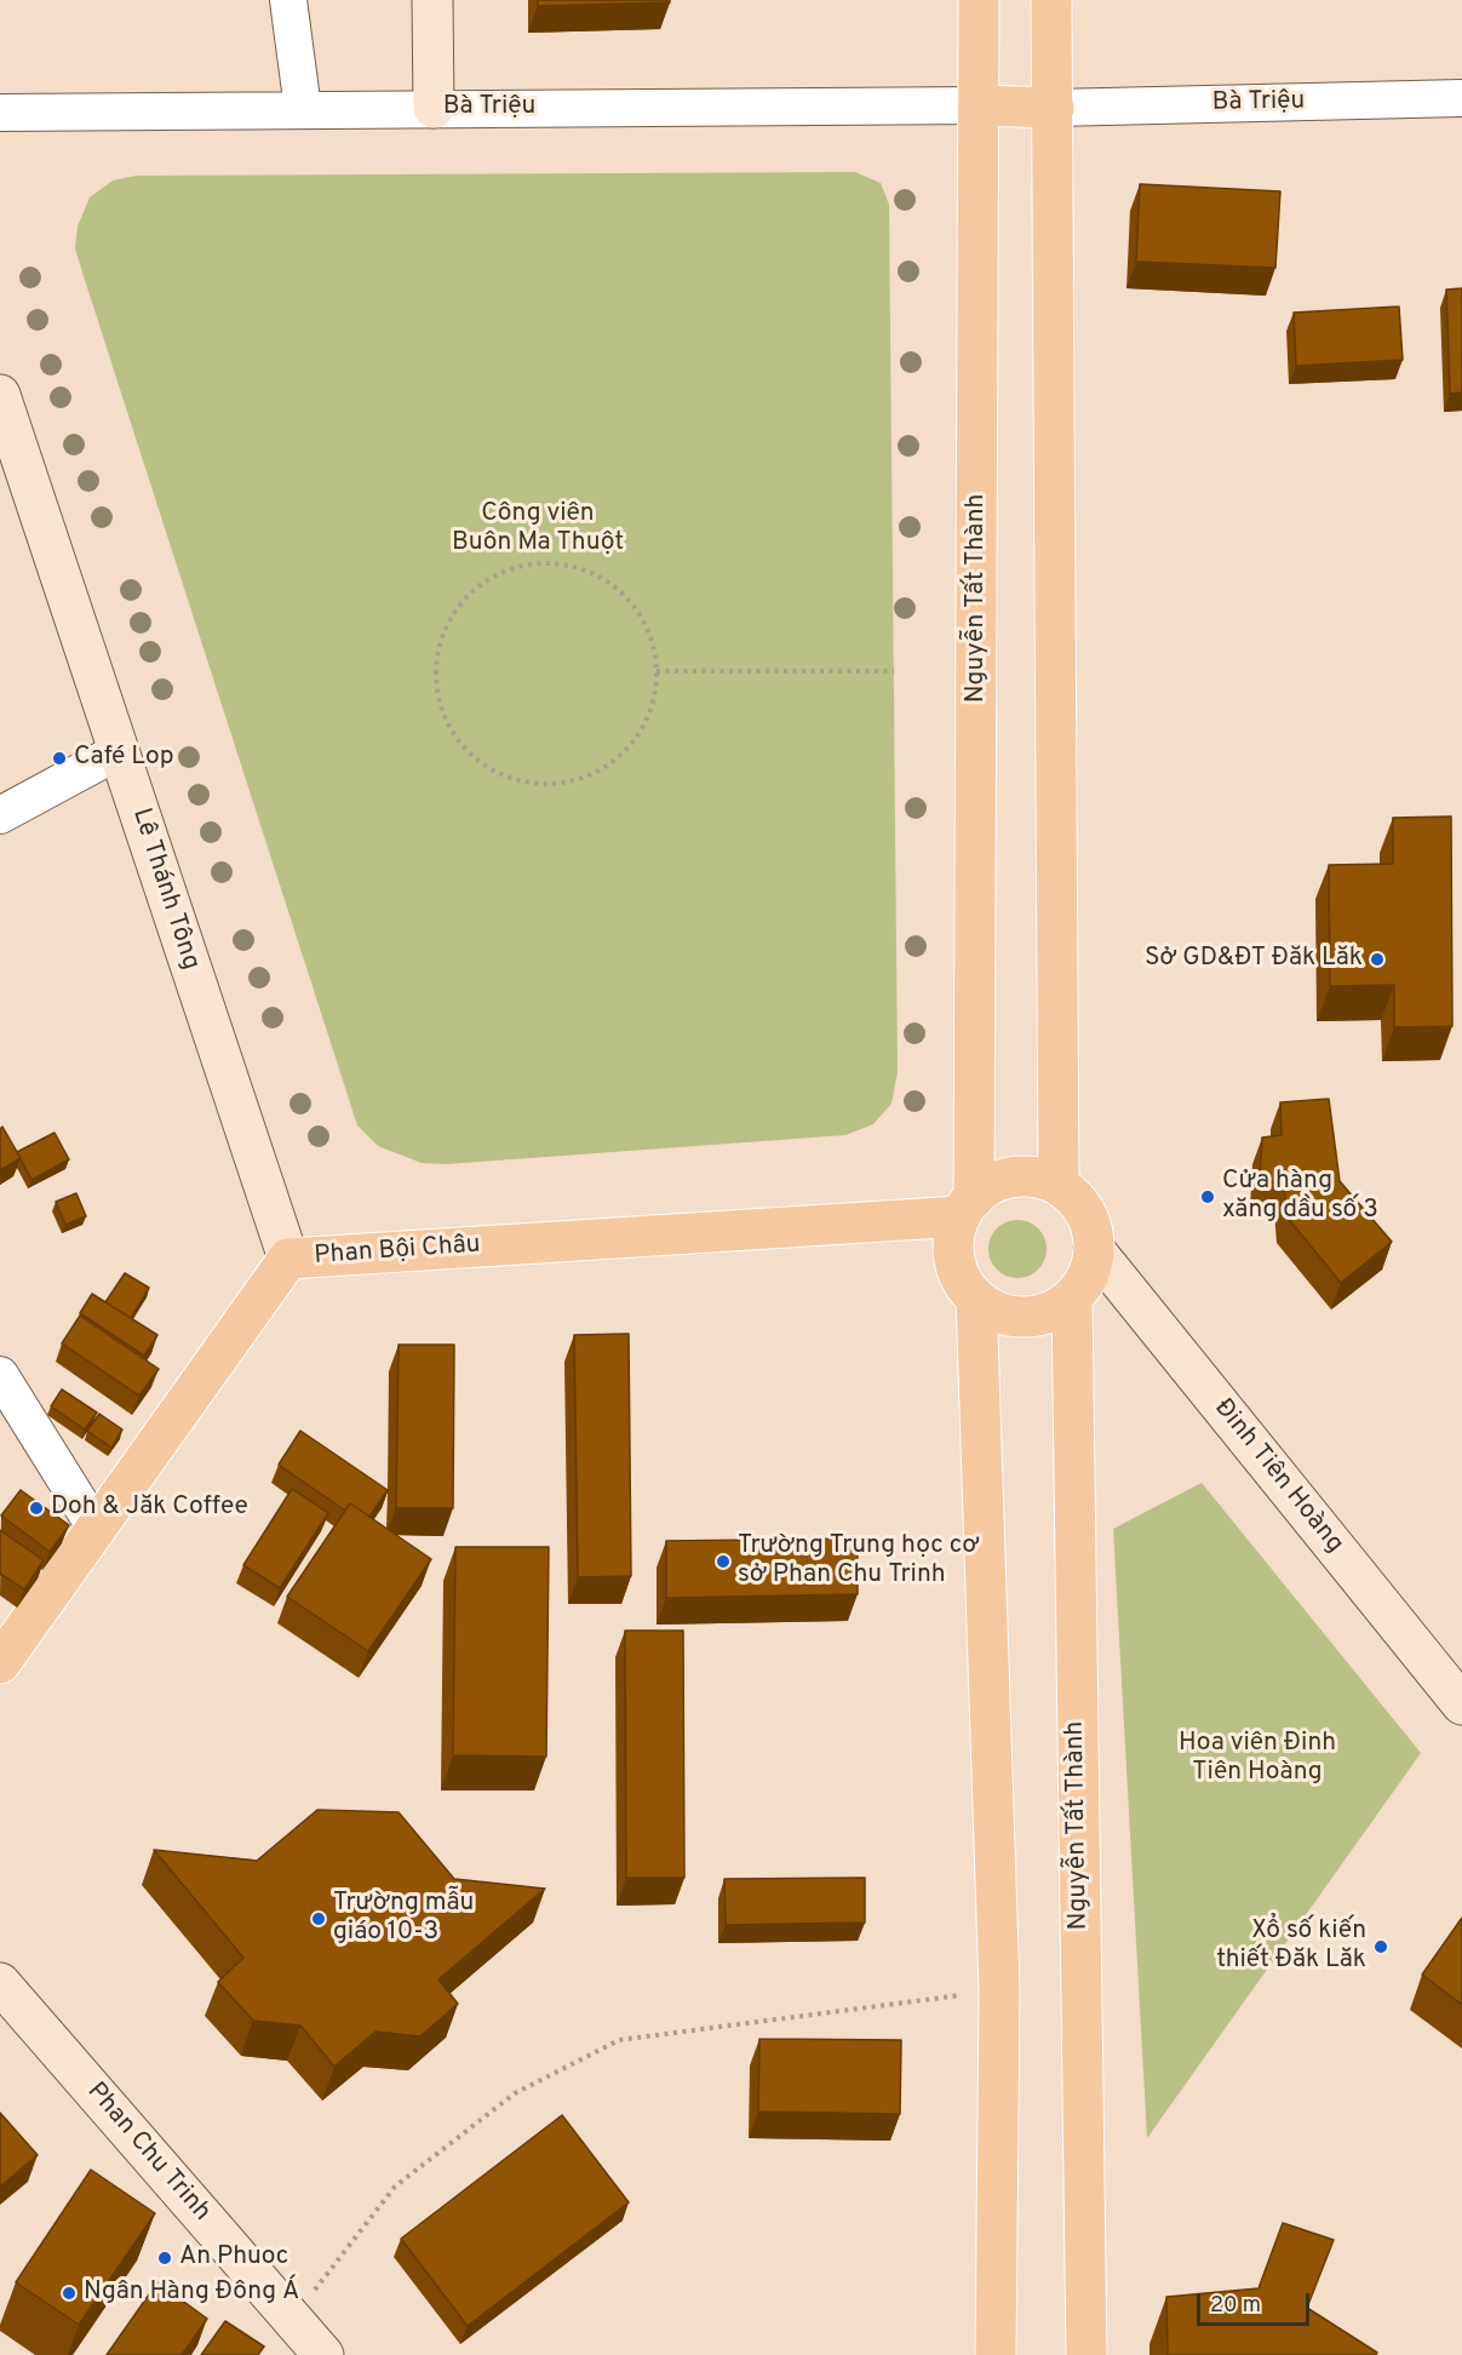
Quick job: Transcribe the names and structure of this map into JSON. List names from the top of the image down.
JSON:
{
  "streets": {
    "main road": [
      "Nguyễn Tất Thành",
      "Lê Thánh Tông",
      "Phan Bội Châu",
      "Đinh Tiên Hoàng",
      "Phan Chu Trinh"
    ],
    "street": ["Bà Triệu"]
  },
  "crossings": [
    ["Bà Triệu", "Nguyễn Tất Thành"],
    ["Nguyễn Tất Thành", "Phan Bội Châu"],
    ["Nguyễn Tất Thành", "Đinh Tiên Hoàng"],
    ["Lê Thánh Tông", "Phan Bội Châu"],
    ["Phan Bội Châu", "Đinh Tiên Hoàng"]
  ],
  "parks": ["Công viên Buôn Ma Thuột", "Hoa viên Đinh Tiên Hoàng"],
  "places": [
    "Café Lop",
    "Sở GD&ĐT Đăk Lăk",
    "Cửa hàng xăng dầu số 3",
    "Doh & Jăk Coffee",
    "Trường Trung học cơ sở Phan Chu Trinh",
    "Trường mẫu giáo 10-3",
    "Xổ số kiến thiết Đăk Lăk",
    "An Phuoc",
    "Ngân Hàng Đông Á"
  ],
  "scale_bar": "20 m"
}
